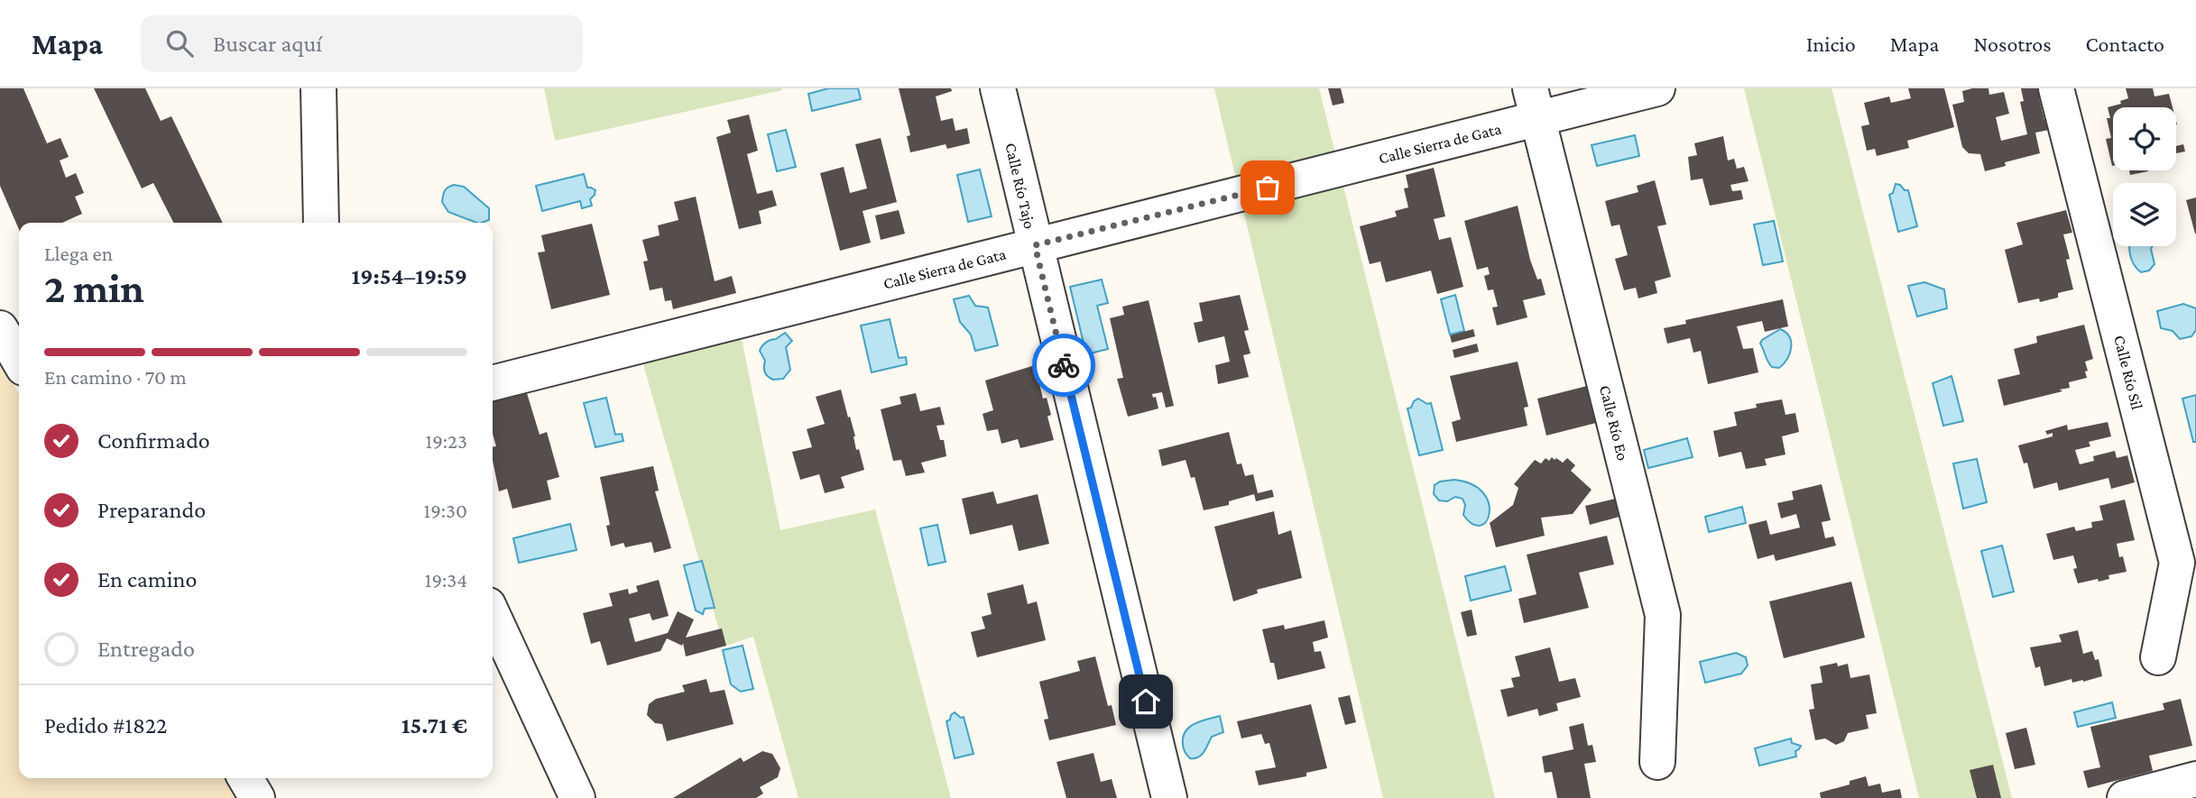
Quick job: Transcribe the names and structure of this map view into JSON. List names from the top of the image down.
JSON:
{
  "streets": {
    "street": [
      "Calle Sierra de Gata",
      "Calle Río Tajo",
      "Calle Río Sil",
      "Calle Río Eo"
    ]
  },
  "crossings": [
    ["Calle Sierra de Gata", "Calle Río Tajo"],
    ["Calle Sierra de Gata", "Calle Río Eo"]
  ],
  "page": {
    "header": "Mapa",
    "search": "Buscar aquí",
    "nav": [
      "Inicio",
      "Mapa",
      "Nosotros",
      "Contacto"
    ],
    "heading": ["2 min", "Llega en", "19:54–19:59"],
    "panel": ["Pedido #1822", "15.71 €"],
    "bar": "En camino · 70 m",
    "list": [
      ["Confirmado", "19:23"],
      ["Preparando", "19:30"],
      ["En camino", "19:34"],
      "Entregado"
    ]
  }
}
